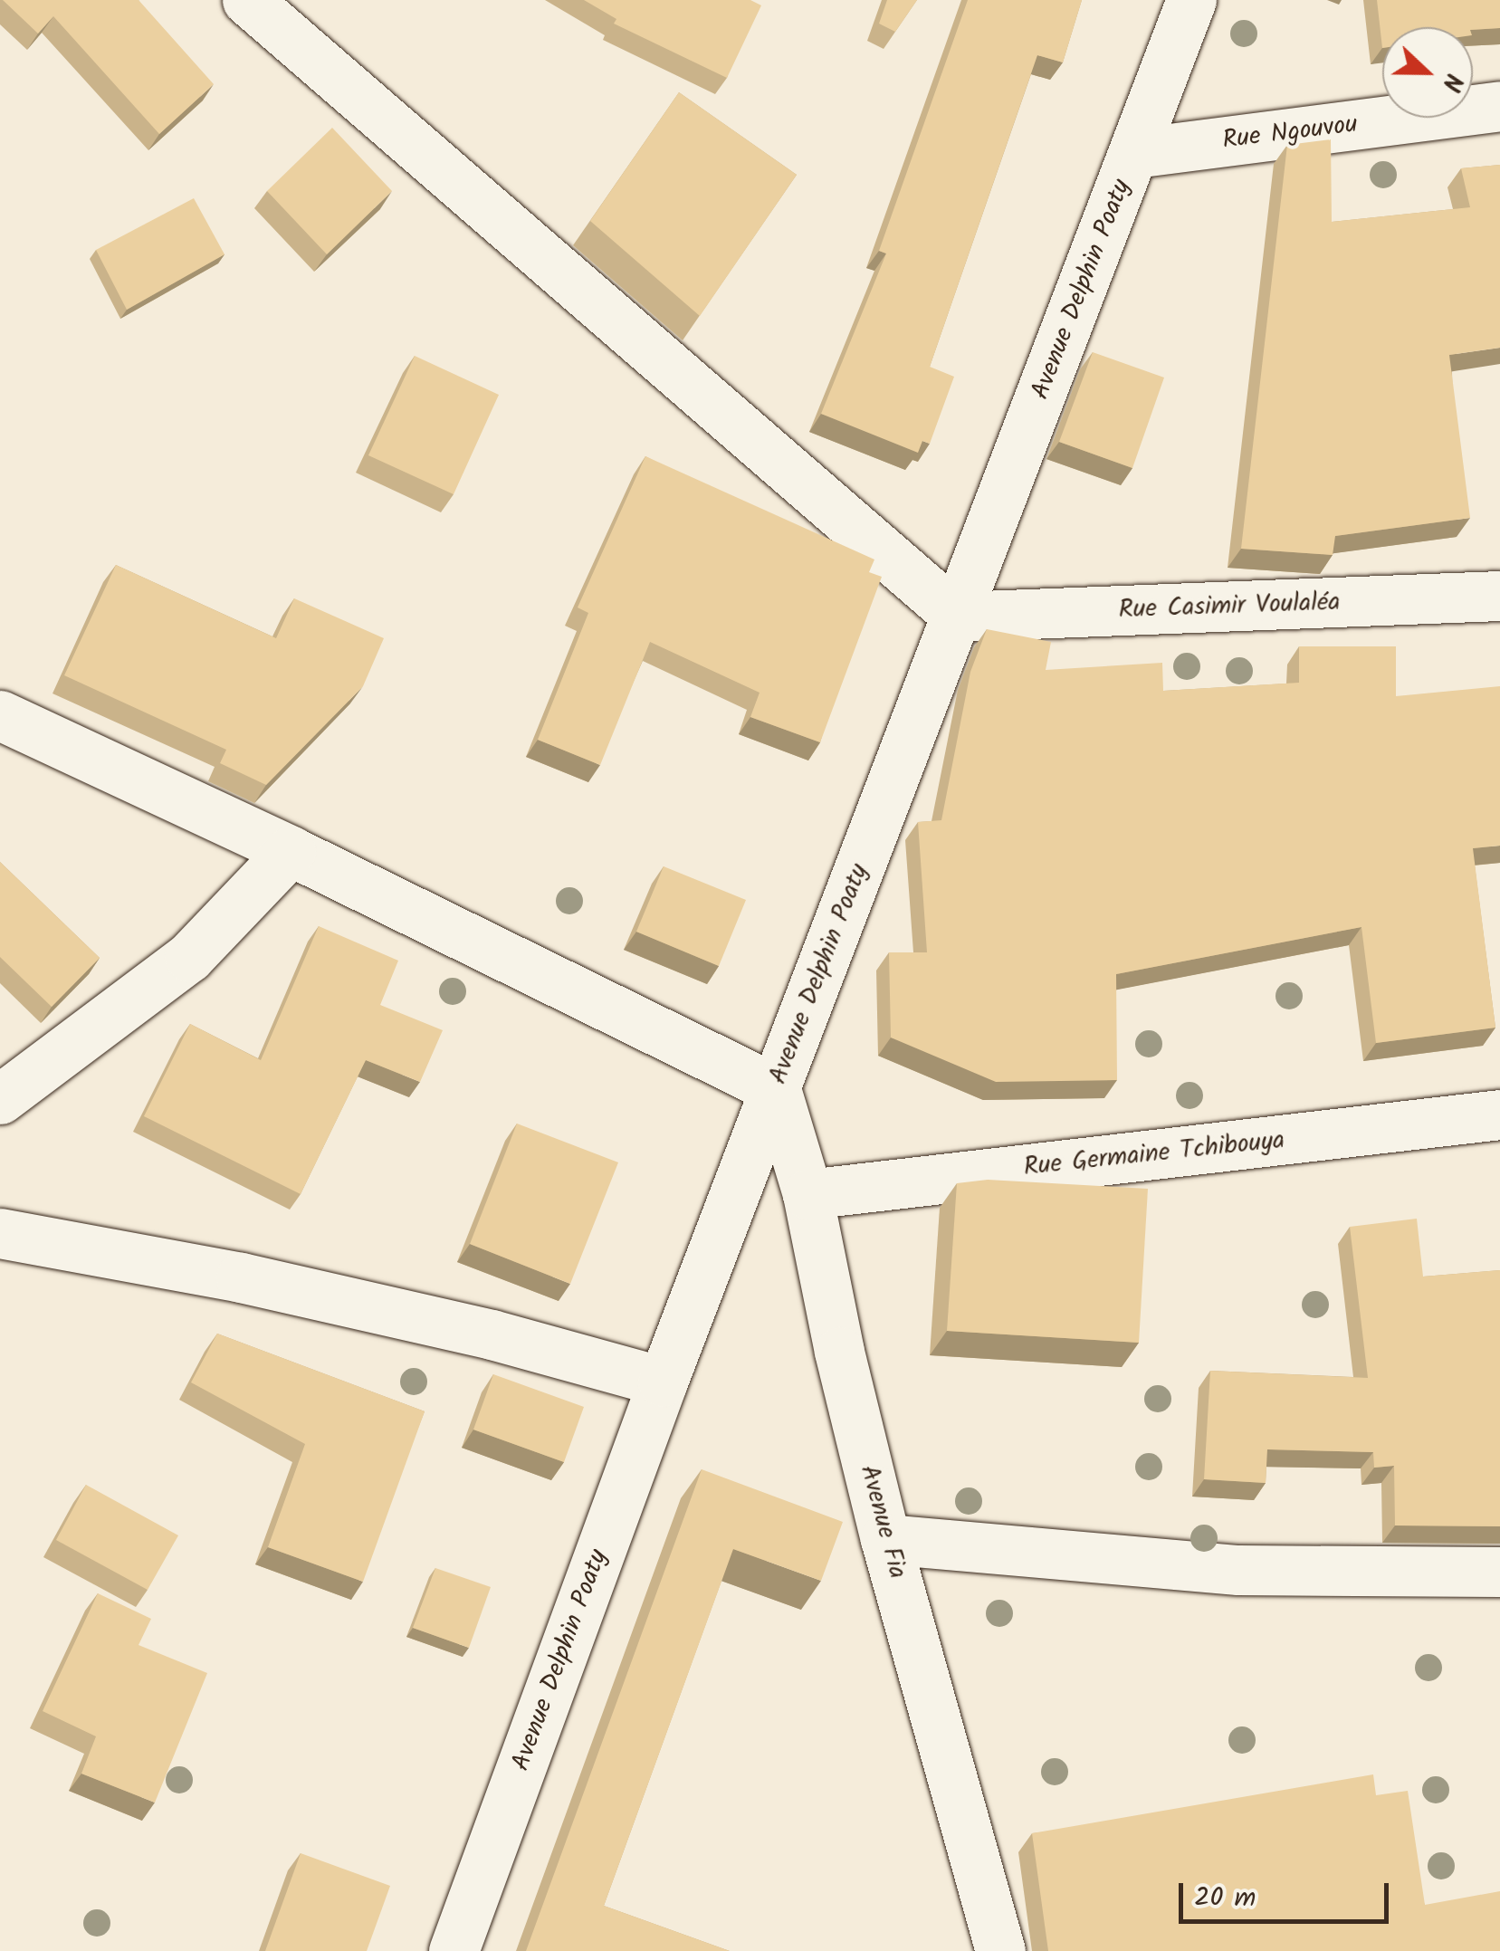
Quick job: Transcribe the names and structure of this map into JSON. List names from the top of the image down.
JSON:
{
  "streets": {
    "street": [
      "Rue Ngouvou",
      "Avenue Delphin Poaty",
      "Rue Casimir Voulaléa",
      "Rue Germaine Tchibouya",
      "Avenue Fia"
    ]
  },
  "crossings": [
    ["Rue Ngouvou", "Avenue Delphin Poaty"],
    ["Avenue Delphin Poaty", "Rue Casimir Voulaléa"],
    ["Avenue Delphin Poaty", "Avenue Fia"],
    ["Rue Germaine Tchibouya", "Avenue Fia"]
  ],
  "scale_bar": "20 m",
  "north": "right"
}
